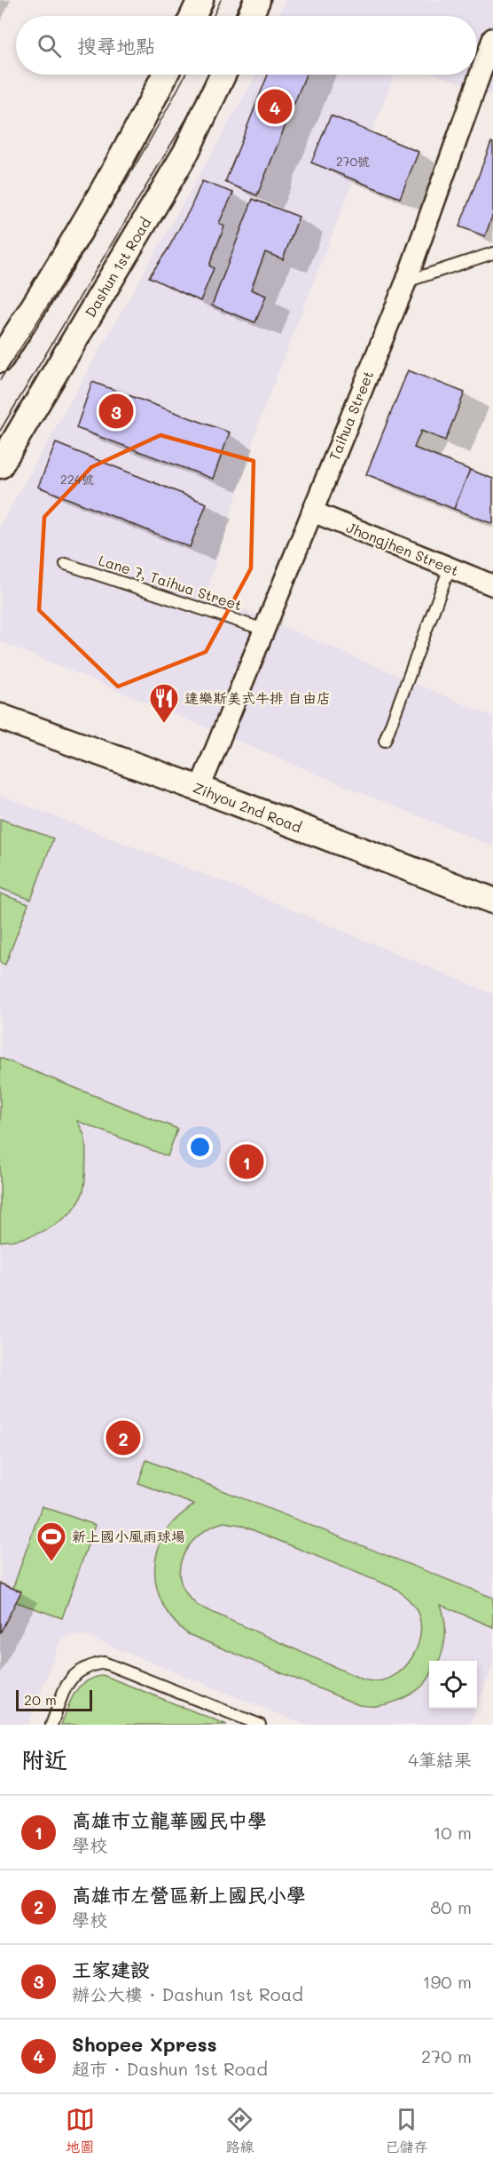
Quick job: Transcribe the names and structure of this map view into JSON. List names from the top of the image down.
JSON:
{
  "streets": {
    "street": [
      "Dashun 1st Road",
      "Taihua Street",
      "Jhongjhen Street",
      "Zihyou 2nd Road"
    ],
    "lane": ["Lane 7, Taihua Street"]
  },
  "crossings": [
    ["Taihua Street", "Jhongjhen Street"],
    ["Taihua Street", "Lane 7, Taihua Street"],
    ["Taihua Street", "Zihyou 2nd Road"]
  ],
  "places": {
    "restaurant": ["達樂斯美式牛排 自由店"],
    "sports": ["新上國小風雨球場"]
  },
  "house_numbers": ["270號", "224號"],
  "scale_bar": "20 m",
  "page": {
    "search": "搜尋地點",
    "pins": [
      "4",
      "3",
      "1",
      "2"
    ],
    "scale": "20 m",
    "heading": ["附近", "4筆結果"],
    "list": [
      {
        "mark": "1",
        "name": "高雄市立龍華國民中學",
        "note": "學校",
        "value": "10 m"
      },
      {
        "mark": "2",
        "name": "高雄市左營區新上國民小學",
        "note": "學校",
        "value": "80 m"
      },
      {
        "mark": "3",
        "name": "王家建設",
        "note": "辦公大樓 · Dashun 1st Road",
        "value": "190 m"
      },
      {
        "mark": "4",
        "name": "Shopee Xpress",
        "note": "超市 · Dashun 1st Road",
        "value": "270 m"
      }
    ],
    "nav": ["地圖", "路線", "已儲存"]
  }
}
